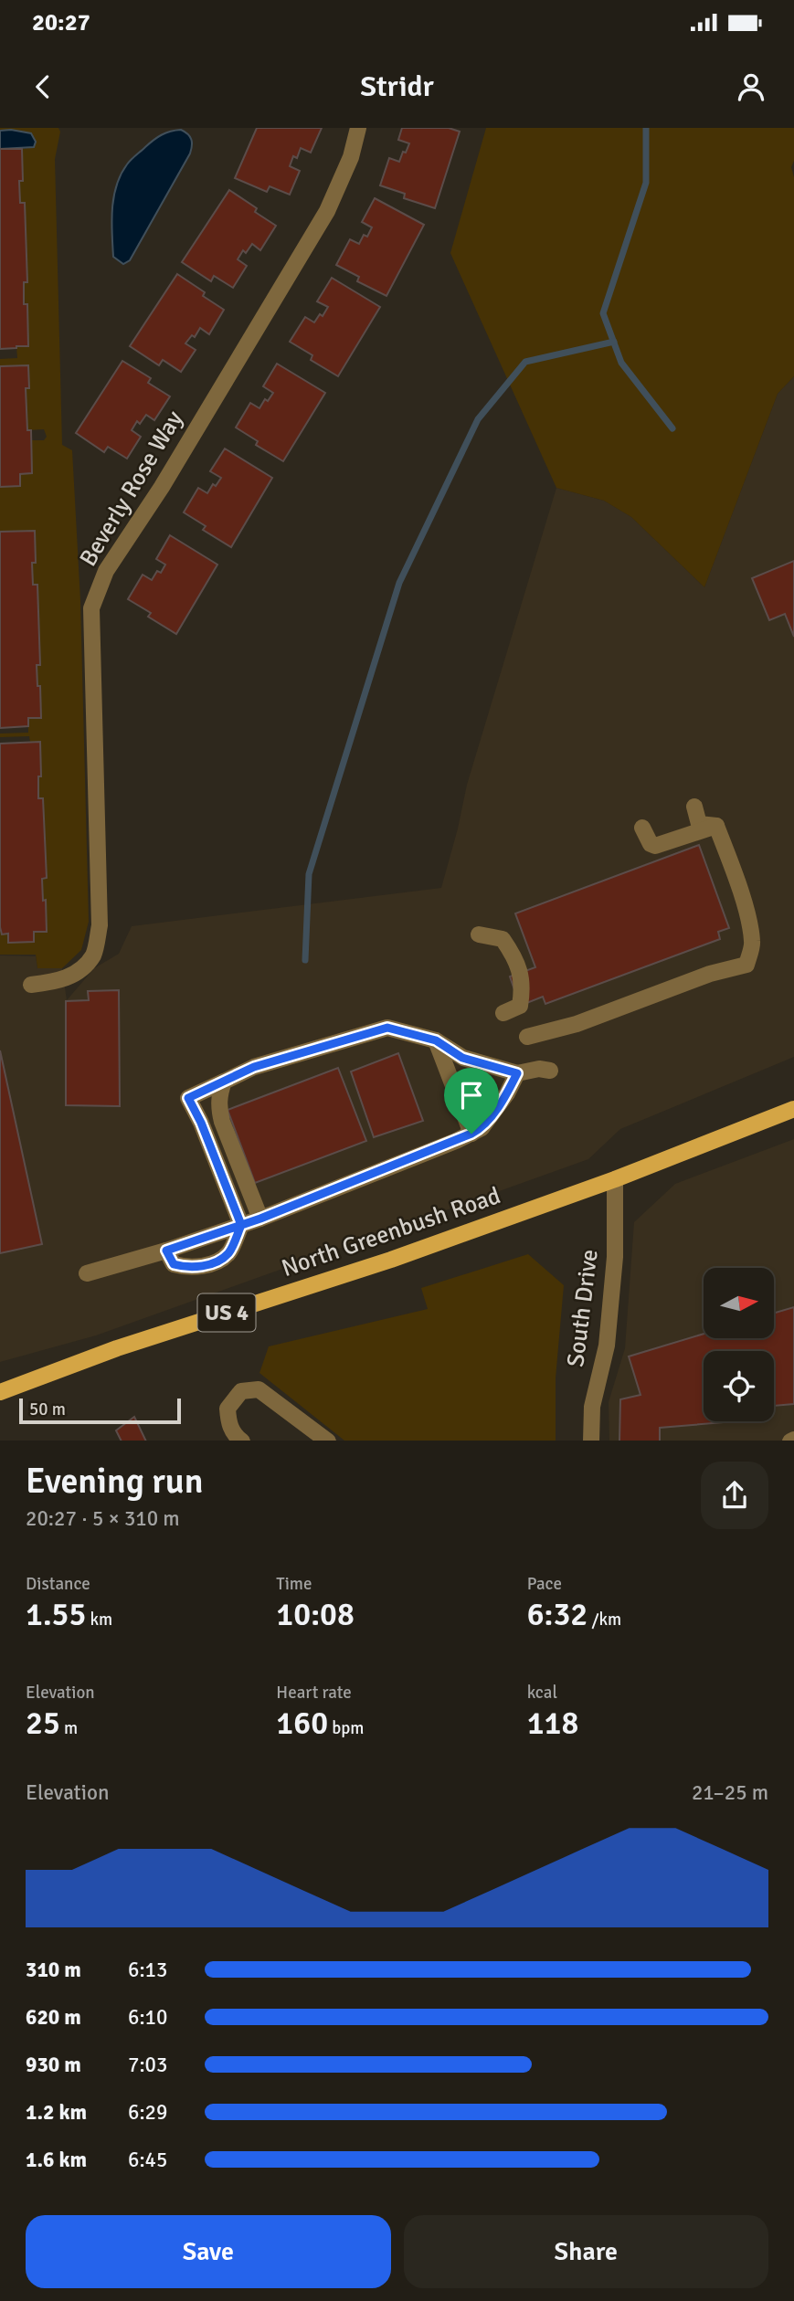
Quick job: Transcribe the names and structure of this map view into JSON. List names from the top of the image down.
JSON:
{
  "streets": {
    "main road": ["North Greenbush Road", "US 4"],
    "street": ["Beverly Rose Way", "South Drive"]
  },
  "crossings": [
    ["North Greenbush Road", "South Drive"]
  ],
  "scale_bar": "50 m",
  "north": "right",
  "page": {
    "status": "20:27",
    "header": "Stridr",
    "scale": "50 m",
    "heading": ["Evening run", "20:27 · 5 × 310 m"],
    "stats": [
      ["Distance", "1.55 km"],
      ["Time", "10:08"],
      ["Pace", "6:32 /km"],
      ["Elevation", "25 m"],
      ["Heart rate", "160 bpm"],
      ["kcal", "118"]
    ],
    "chart": ["Elevation", "21–25 m"],
    "list": [
      {
        "name": "310 m",
        "note": "6:13"
      },
      {
        "name": "620 m",
        "note": "6:10"
      },
      {
        "name": "930 m",
        "note": "7:03"
      },
      {
        "name": "1.2 km",
        "note": "6:29"
      },
      {
        "name": "1.6 km",
        "note": "6:45"
      }
    ],
    "buttons": ["Save", "Share"]
  }
}
